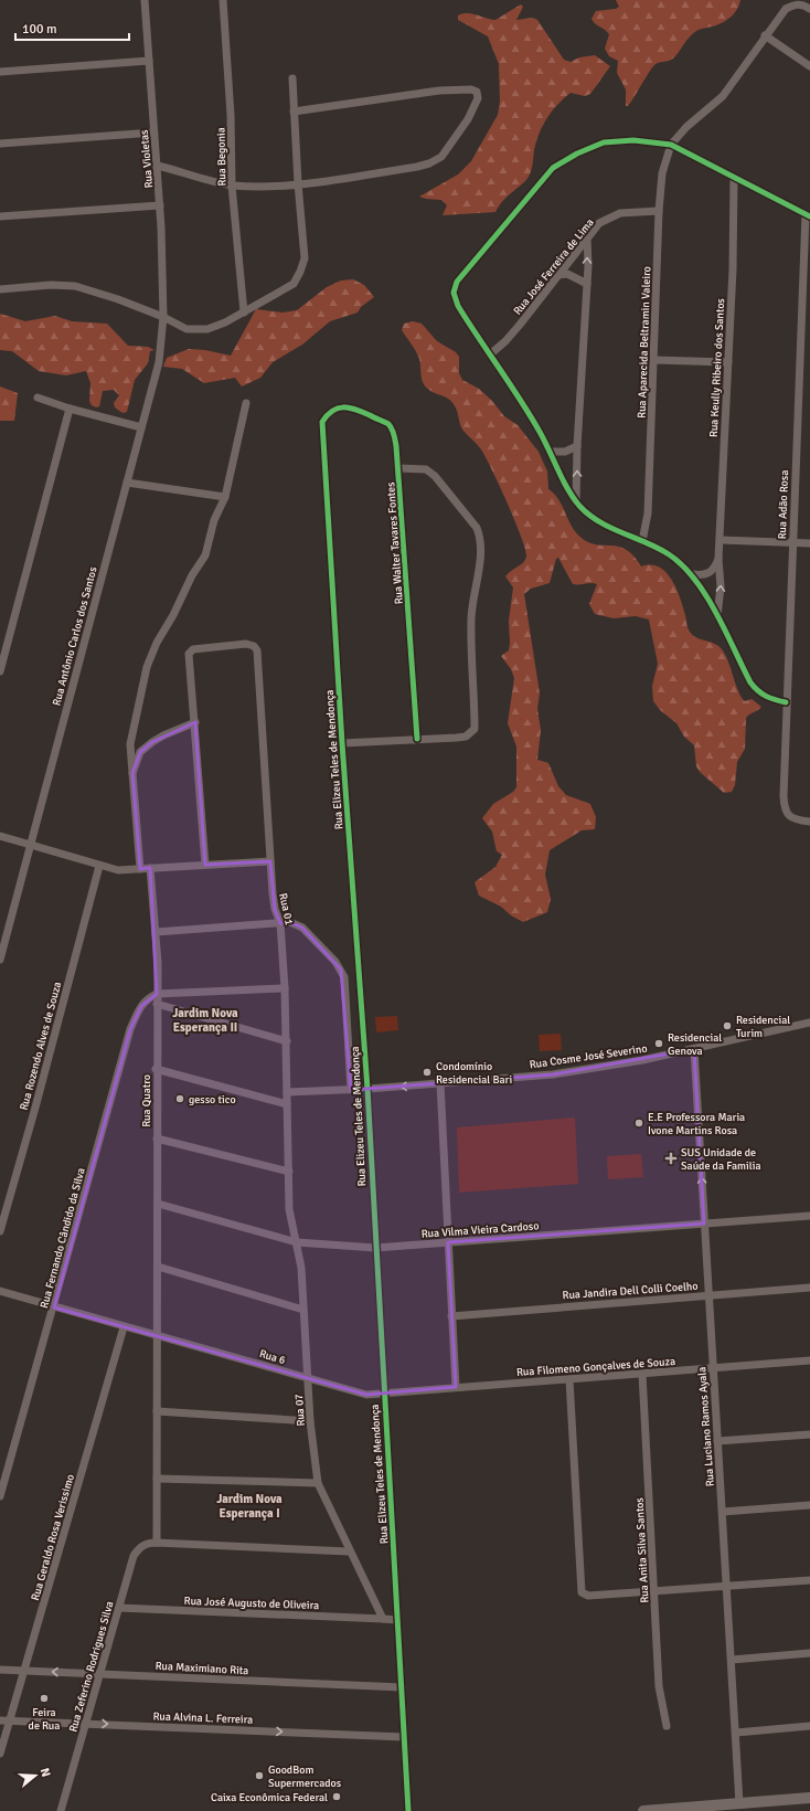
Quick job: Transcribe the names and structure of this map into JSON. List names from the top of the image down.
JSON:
{
  "streets": {
    "street": [
      "Rua Begonia",
      "Rua Violetas",
      "Rua José Ferreira de Lima",
      "Rua Aparecida Beltramin Valeiro",
      "Rua Keully Ribeiro dos Santos",
      "Rua Adão Rosa",
      "Rua Walter Tavares Fontes",
      "Rua Antônio Carlos dos Santos",
      "Rua Elizeu Teles de Mendonça",
      "Rua 01",
      "Rua Rozendo Alves de Souza",
      "Rua Cosme José Severino",
      "Rua Quatro",
      "Rua Vilma Vieira Cardoso",
      "Rua Fernando Cândido da Silva",
      "Rua Jandira Dell Colli Coelho",
      "Rua 6",
      "Rua Filomeno Gonçalves de Souza",
      "Rua 07",
      "Rua Luciano Ramos Ayala",
      "Rua Geraldo Rosa Verissimo",
      "Rua Anita Silva Santos",
      "Rua José Augusto de Oliveira",
      "Rua Zeferino Rodrigues Silva",
      "Rua Maximiano Rita",
      "Rua Alvina L. Ferreira"
    ]
  },
  "crossings": [
    ["Rua Violetas", "Rua Antônio Carlos dos Santos"],
    ["Rua José Ferreira de Lima", "Rua Aparecida Beltramin Valeiro"],
    ["Rua Walter Tavares Fontes", "Rua Elizeu Teles de Mendonça"],
    ["Rua Elizeu Teles de Mendonça", "Rua Cosme José Severino"],
    ["Rua Elizeu Teles de Mendonça", "Rua Vilma Vieira Cardoso"],
    ["Rua Elizeu Teles de Mendonça", "Rua 6"],
    ["Rua Elizeu Teles de Mendonça", "Rua Filomeno Gonçalves de Souza"],
    ["Rua Elizeu Teles de Mendonça", "Rua Maximiano Rita"],
    ["Rua Elizeu Teles de Mendonça", "Rua Alvina L. Ferreira"],
    ["Rua 01", "Rua Cosme José Severino"],
    ["Rua 01", "Rua 07"],
    ["Rua Cosme José Severino", "Rua Luciano Ramos Ayala"],
    ["Rua Quatro", "Rua Vilma Vieira Cardoso"],
    ["Rua Quatro", "Rua Fernando Cândido da Silva"],
    ["Rua Quatro", "Rua 6"],
    ["Rua Quatro", "Rua Zeferino Rodrigues Silva"],
    ["Rua Vilma Vieira Cardoso", "Rua 07"],
    ["Rua Vilma Vieira Cardoso", "Rua Luciano Ramos Ayala"],
    ["Rua Fernando Cândido da Silva", "Rua 6"],
    ["Rua Jandira Dell Colli Coelho", "Rua Luciano Ramos Ayala"],
    ["Rua 6", "Rua Filomeno Gonçalves de Souza"],
    ["Rua 6", "Rua 07"],
    ["Rua 6", "Rua Geraldo Rosa Verissimo"],
    ["Rua Filomeno Gonçalves de Souza", "Rua Luciano Ramos Ayala"],
    ["Rua Filomeno Gonçalves de Souza", "Rua Anita Silva Santos"],
    ["Rua 07", "Rua José Augusto de Oliveira"],
    ["Rua Geraldo Rosa Verissimo", "Rua Maximiano Rita"],
    ["Rua Geraldo Rosa Verissimo", "Rua Alvina L. Ferreira"],
    ["Rua José Augusto de Oliveira", "Rua Zeferino Rodrigues Silva"],
    ["Rua Zeferino Rodrigues Silva", "Rua Maximiano Rita"],
    ["Rua Zeferino Rodrigues Silva", "Rua Alvina L. Ferreira"]
  ],
  "one_way": ["Rua Alvina L. Ferreira"],
  "districts": ["Jardim Nova Esperança II", "Jardim Nova Esperança I"],
  "places": {
    "other": [
      "Residencial Turim",
      "Residencial Genova",
      "Condomínio Residencial Bari",
      "gesso tico",
      "E.E Professora Maria Ivone Martins Rosa",
      "Feira de Rua",
      "GoodBom Supermercados",
      "Caixa Econômica Federal"
    ],
    "health": ["SUS Unidade de Saúde da Familia"]
  },
  "scale_bar": "100 m",
  "north": "right"
}
